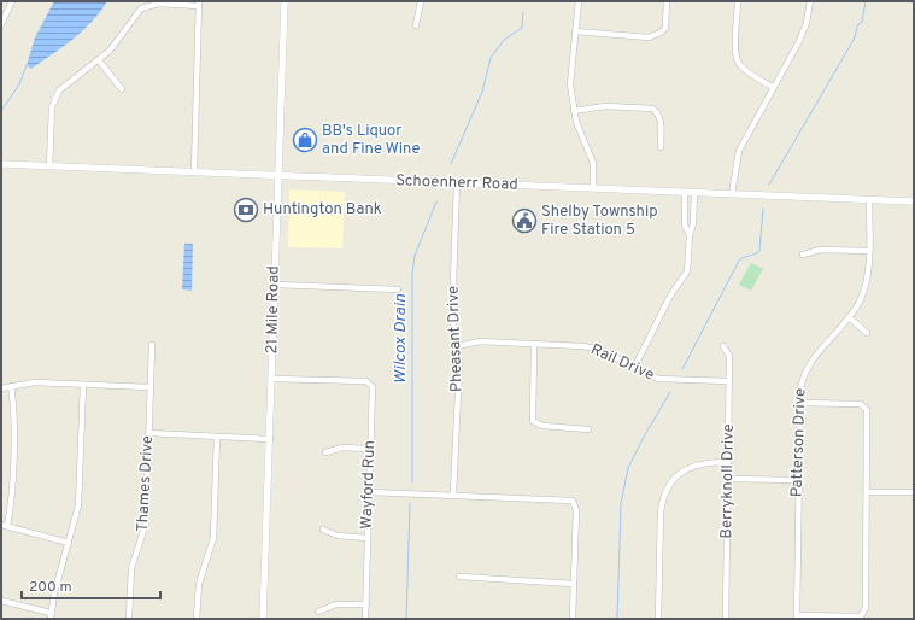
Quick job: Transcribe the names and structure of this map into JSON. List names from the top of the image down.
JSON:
{
  "streets": {
    "street": [
      "Schoenherr Road",
      "21 Mile Road",
      "Pheasant Drive",
      "Rail Drive",
      "Patterson Drive",
      "Berryknoll Drive",
      "Thames Drive",
      "Wayford Run"
    ]
  },
  "crossings": [
    ["Schoenherr Road", "21 Mile Road"],
    ["Schoenherr Road", "Pheasant Drive"],
    ["Schoenherr Road", "Patterson Drive"],
    ["21 Mile Road", "Wayford Run"],
    ["Pheasant Drive", "Rail Drive"],
    ["Rail Drive", "Berryknoll Drive"]
  ],
  "water": ["Wilcox Drain"],
  "places": {
    "shop": ["BB's Liquor and Fine Wine"],
    "bank": ["Huntington Bank"],
    "public building": ["Shelby Township Fire Station 5"]
  },
  "scale_bar": "200 m"
}
